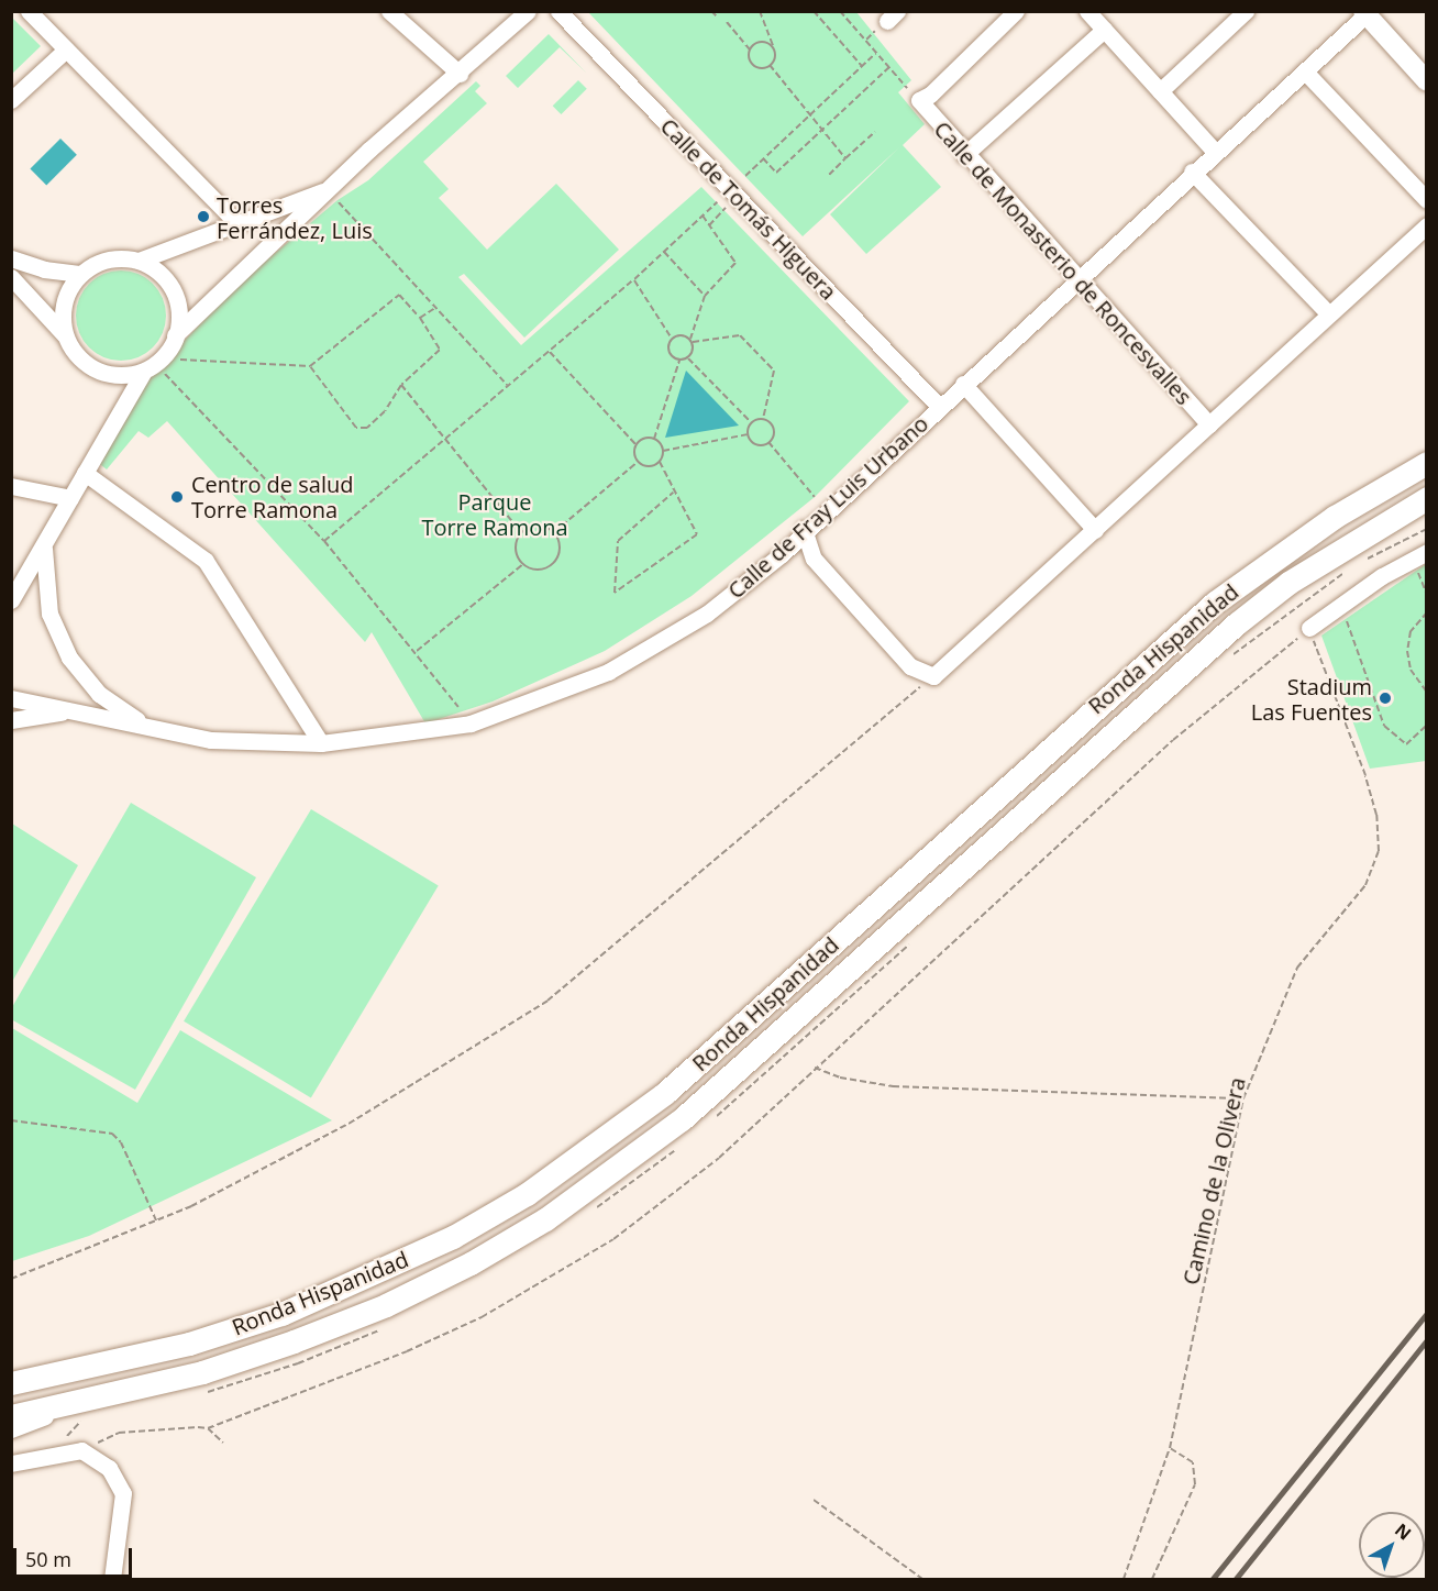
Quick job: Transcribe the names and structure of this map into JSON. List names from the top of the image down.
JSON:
{
  "streets": {
    "highway": ["Ronda Hispanidad"],
    "street": ["Calle de Tomás Higuera", "Calle de Monasterio de Roncesvalles", "Calle de Fray Luis Urbano"],
    "path": ["Camino de la Olivera"]
  },
  "crossings": [
    ["Calle de Tomás Higuera", "Calle de Fray Luis Urbano"],
    ["Calle de Monasterio de Roncesvalles", "Calle de Fray Luis Urbano"]
  ],
  "parks": ["Parque Torre Ramona"],
  "places": ["Torres Ferrández, Luis", "Centro de salud Torre Ramona", "Stadium Las Fuentes"],
  "scale_bar": "50 m",
  "north": "top right"
}
